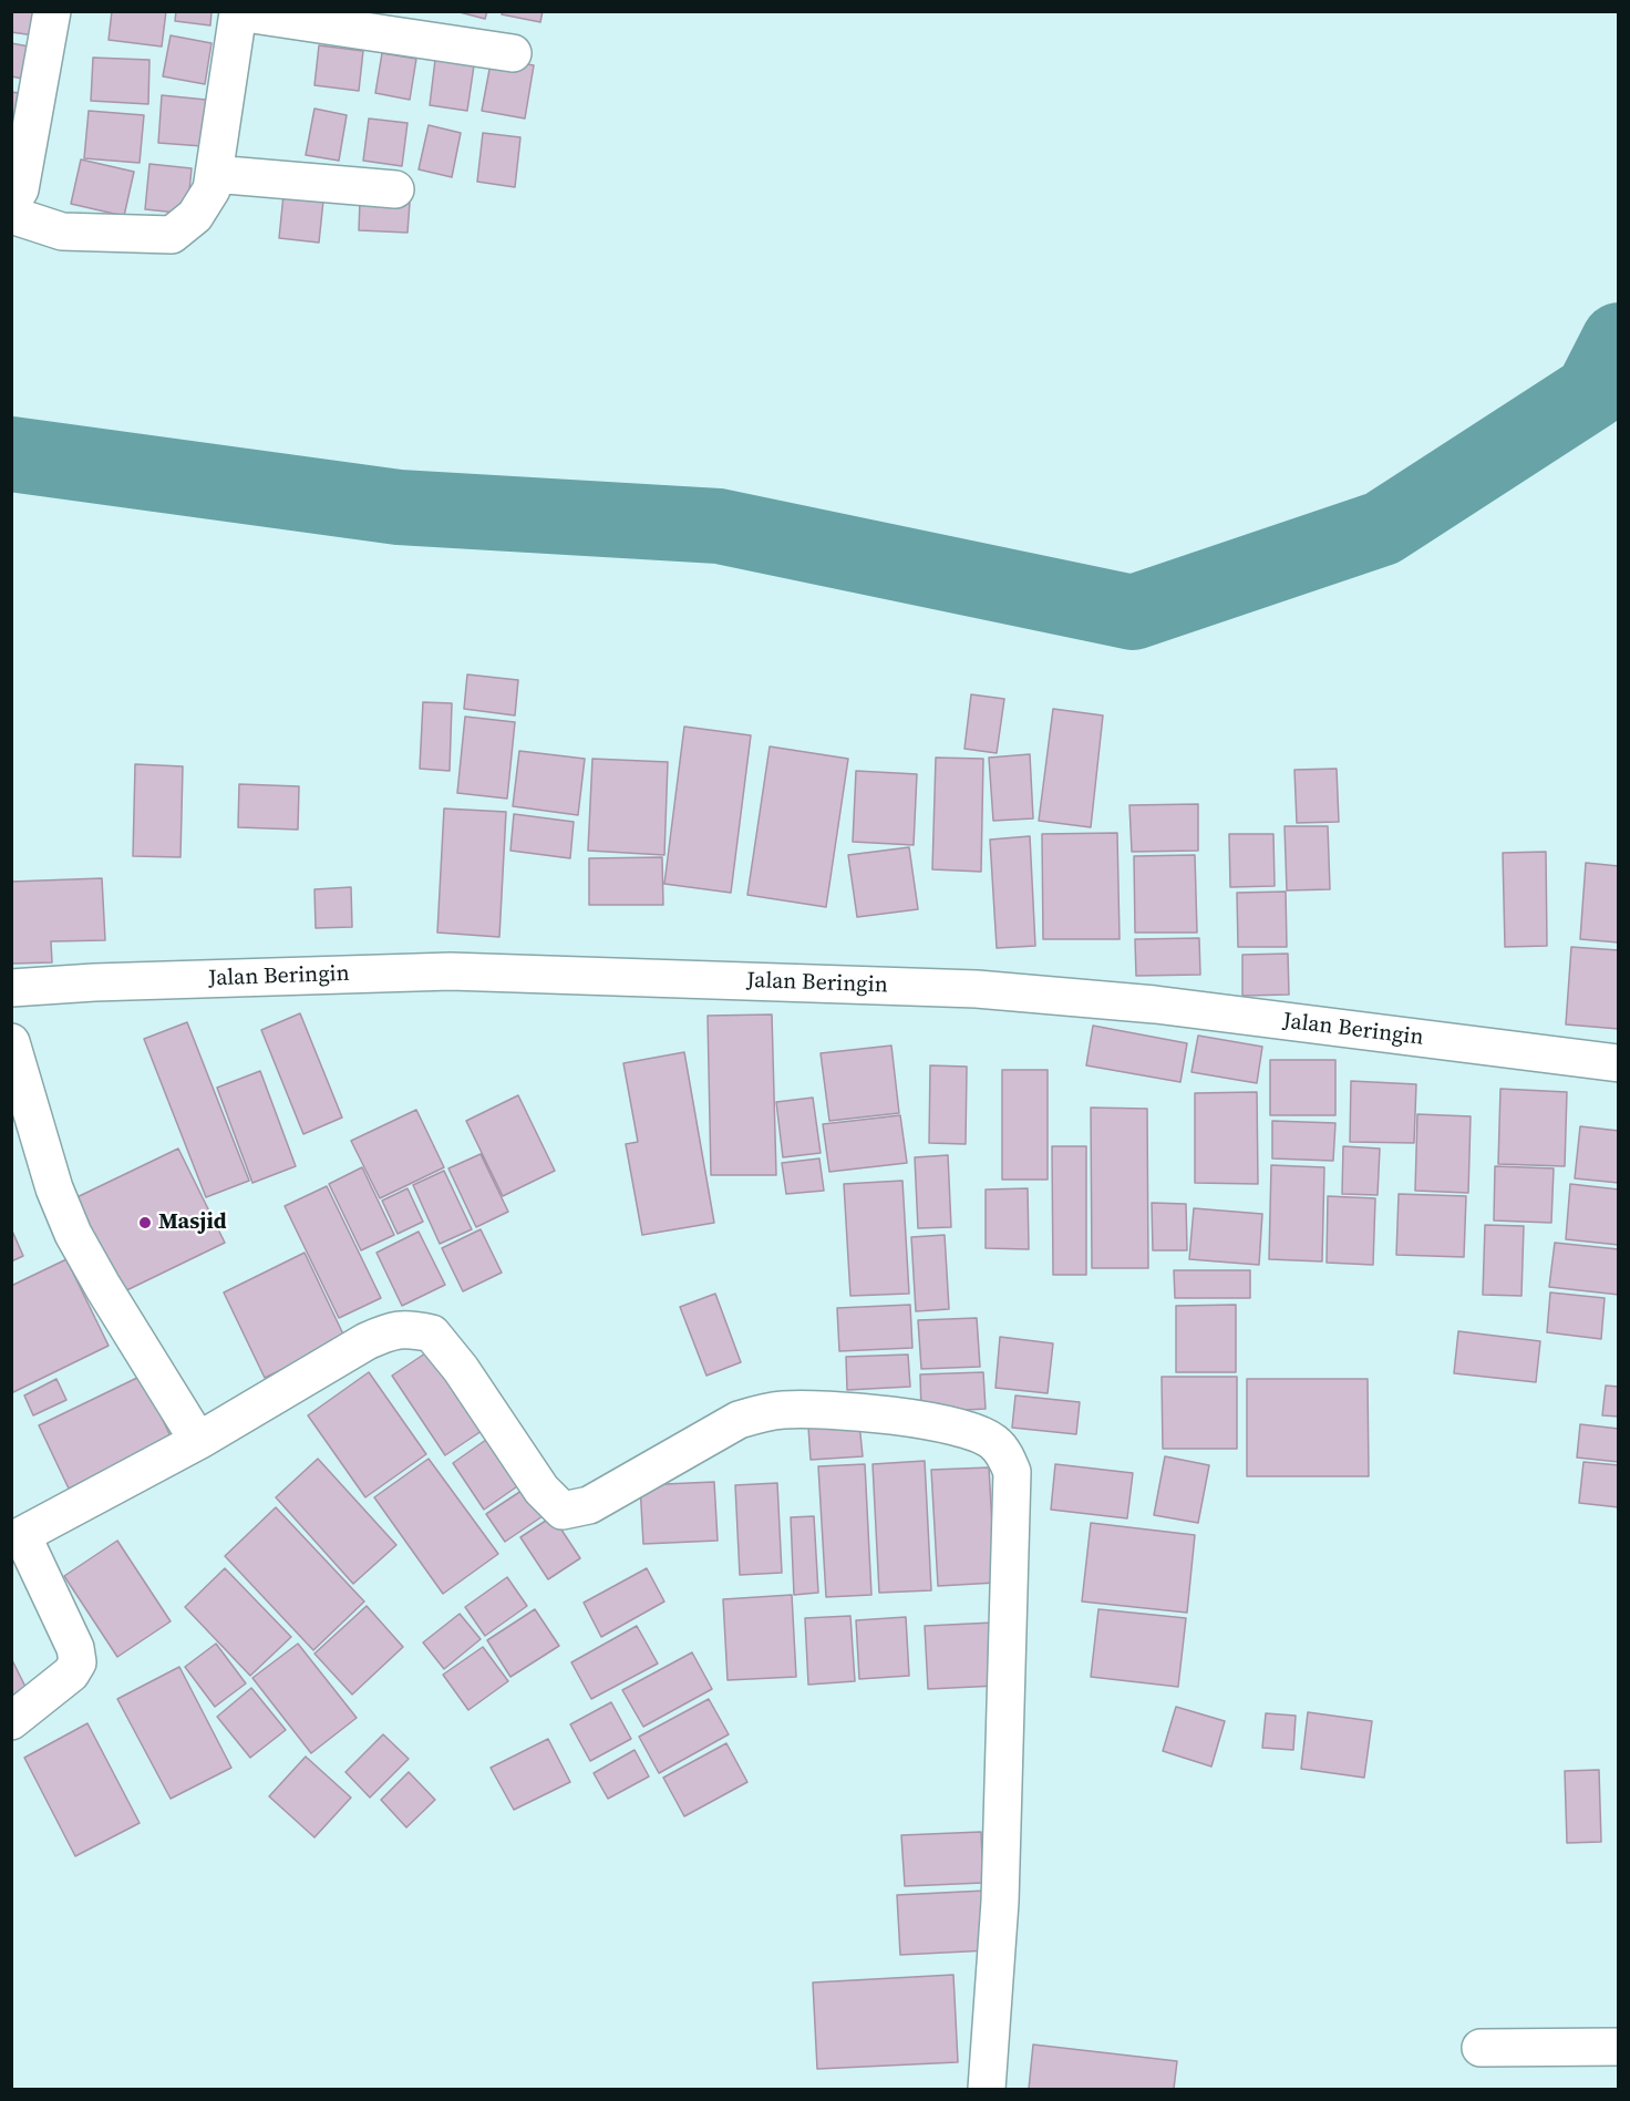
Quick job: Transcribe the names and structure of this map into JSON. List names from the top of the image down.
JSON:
{
  "streets": {
    "street": ["Jalan Beringin"]
  },
  "places": ["Masjid"]
}
